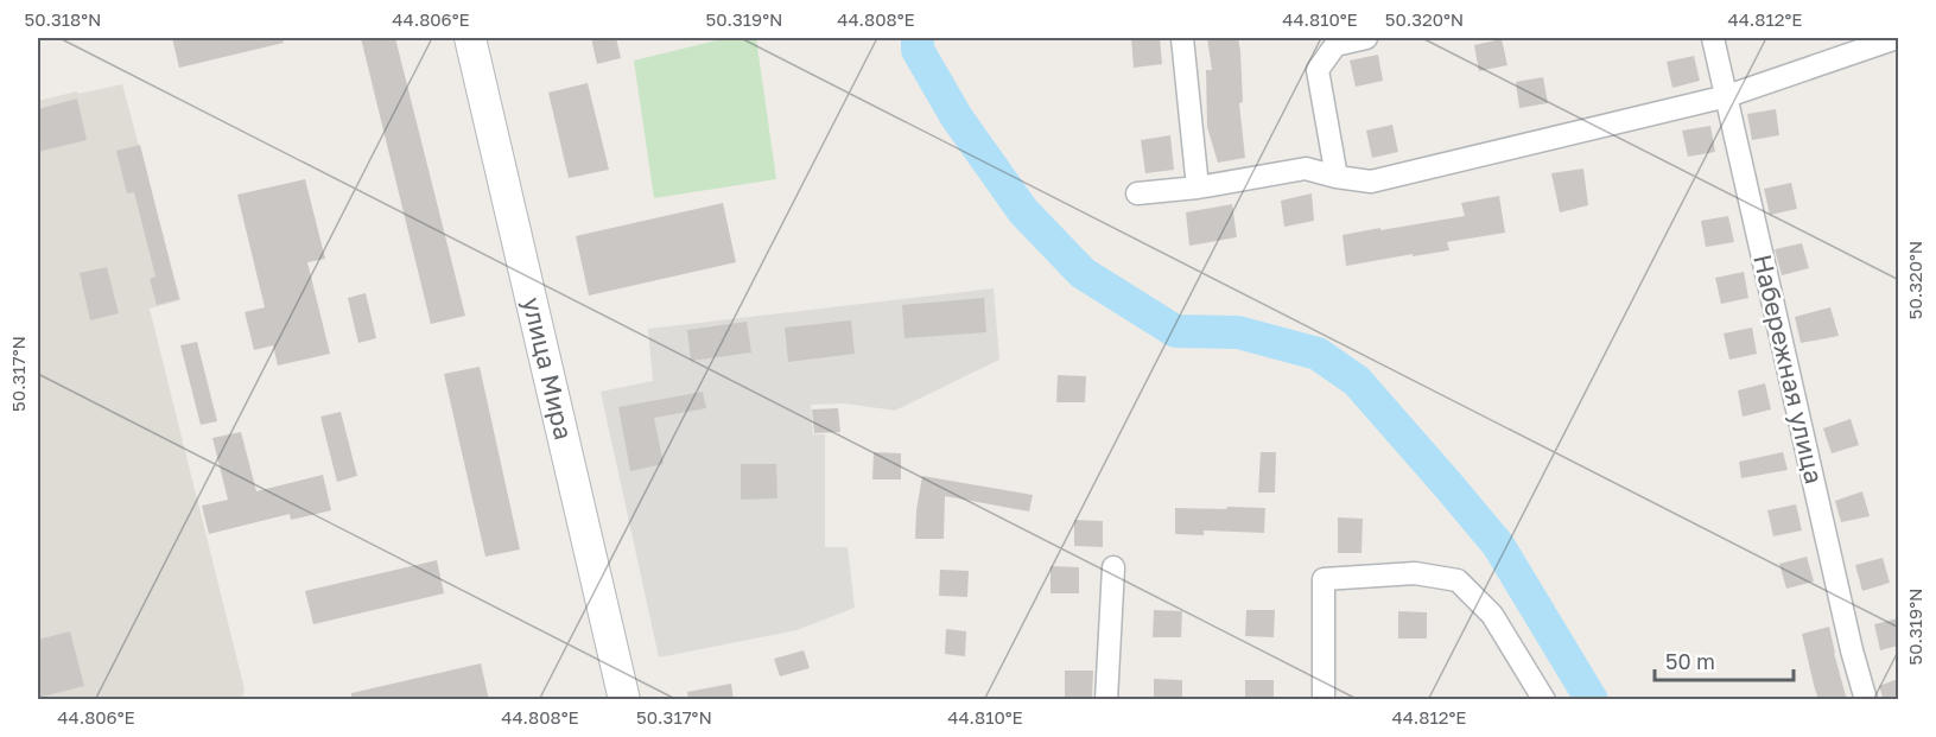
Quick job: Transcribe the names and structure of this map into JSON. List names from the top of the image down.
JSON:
{
  "streets": {
    "street": ["улица Мира", "Набережная улица"]
  },
  "scale_bar": "50 m",
  "coordinates": [
    "50.318°N",
    "44.806°E",
    "50.319°N",
    "44.808°E",
    "44.810°E",
    "50.320°N",
    "44.812°E",
    "50.317°N"
  ]
}
